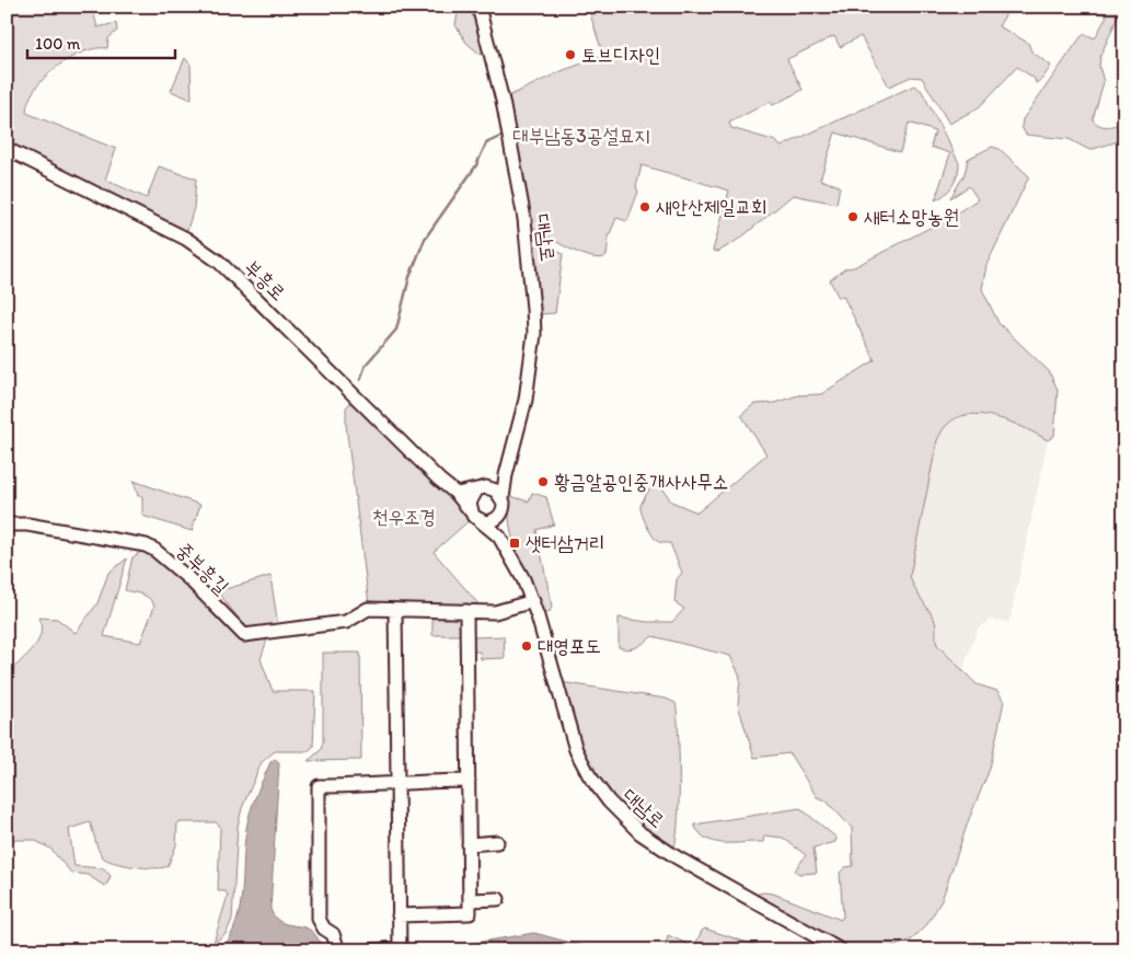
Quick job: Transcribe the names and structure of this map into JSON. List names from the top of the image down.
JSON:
{
  "streets": {
    "street": ["대남로", "부흥로", "중부흥길"]
  },
  "crossings": [
    ["대남로", "부흥로"]
  ],
  "parks": ["대부남동3공설묘지", "천우조경"],
  "places": {
    "other": [
      "토브디자인",
      "새안산제일교회",
      "새터소망농원",
      "황금알공인중개사사무소",
      "대영포도"
    ],
    "transit": ["샛터삼거리"]
  },
  "scale_bar": "100 m"
}
